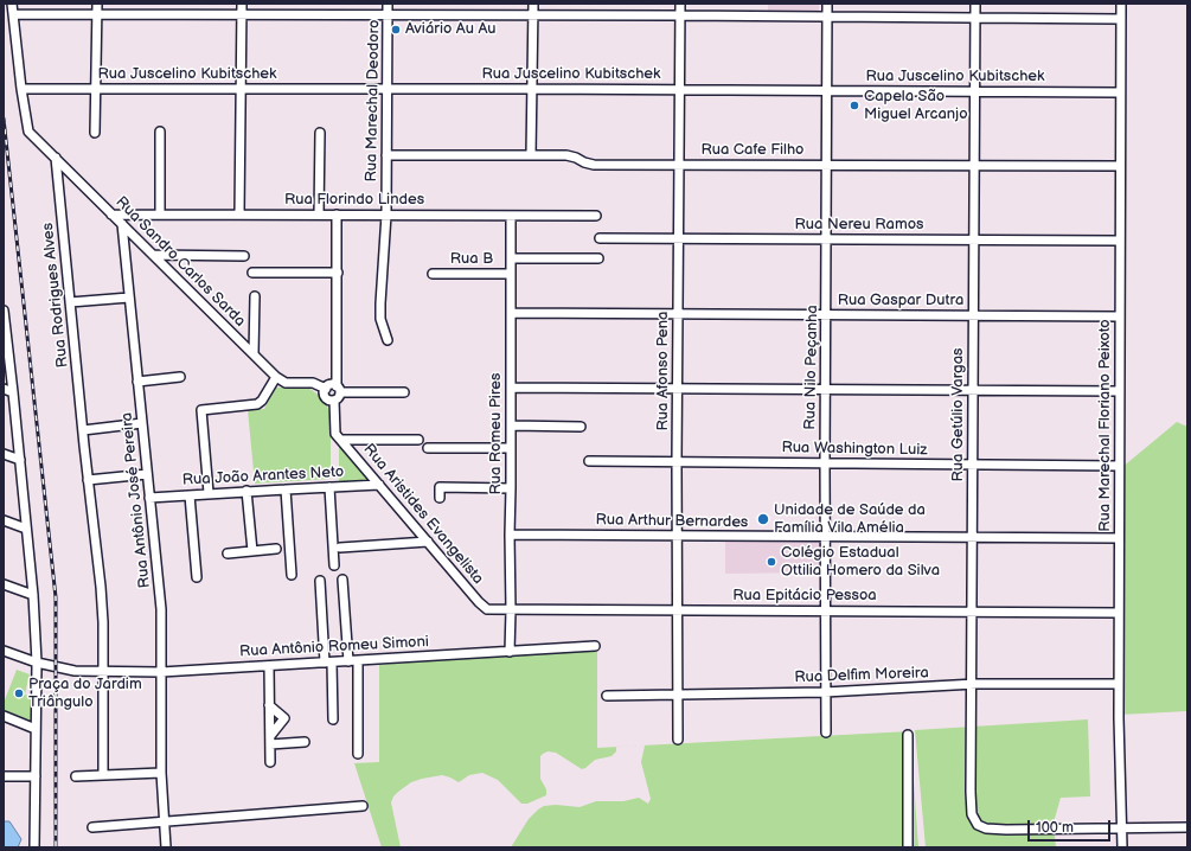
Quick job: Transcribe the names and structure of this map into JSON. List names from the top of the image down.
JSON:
{
  "streets": {
    "street": [
      "Rua Juscelino Kubitschek",
      "Rua Marechal Deodoro",
      "Rua Cafe Filho",
      "Rua Florindo Lindes",
      "Rua Nereu Ramos",
      "Rua B",
      "Rua Sandro Carlos Sarda",
      "Rua Rodrigues Alves",
      "Rua Gaspar Dutra",
      "Rua Nilo Peçanha",
      "Rua Afonso Pena",
      "Rua Getúlio Vargas",
      "Rua Marechal Floriano Peixoto",
      "Rua Romeu Pires",
      "Rua Washington Luiz",
      "Rua João Arantes Neto",
      "Rua Antônio José Pereira",
      "Rua Aristides Evangelista",
      "Rua Arthur Bernardes",
      "Rua Epitácio Pessoa",
      "Rua Antônio Romeu Simoni",
      "Rua Delfim Moreira"
    ]
  },
  "crossings": [
    ["Rua Juscelino Kubitschek", "Rua Marechal Deodoro"],
    ["Rua Juscelino Kubitschek", "Rua Sandro Carlos Sarda"],
    ["Rua Juscelino Kubitschek", "Rua Nilo Peçanha"],
    ["Rua Juscelino Kubitschek", "Rua Afonso Pena"],
    ["Rua Juscelino Kubitschek", "Rua Getúlio Vargas"],
    ["Rua Juscelino Kubitschek", "Rua Marechal Floriano Peixoto"],
    ["Rua Marechal Deodoro", "Rua Cafe Filho"],
    ["Rua Marechal Deodoro", "Rua Florindo Lindes"],
    ["Rua Cafe Filho", "Rua Nilo Peçanha"],
    ["Rua Cafe Filho", "Rua Afonso Pena"],
    ["Rua Cafe Filho", "Rua Getúlio Vargas"],
    ["Rua Cafe Filho", "Rua Marechal Floriano Peixoto"],
    ["Rua Florindo Lindes", "Rua Sandro Carlos Sarda"],
    ["Rua Florindo Lindes", "Rua Romeu Pires"],
    ["Rua Nereu Ramos", "Rua Nilo Peçanha"],
    ["Rua Nereu Ramos", "Rua Afonso Pena"],
    ["Rua Nereu Ramos", "Rua Getúlio Vargas"],
    ["Rua Nereu Ramos", "Rua Marechal Floriano Peixoto"],
    ["Rua B", "Rua Romeu Pires"],
    ["Rua Sandro Carlos Sarda", "Rua Rodrigues Alves"],
    ["Rua Sandro Carlos Sarda", "Rua Antônio José Pereira"],
    ["Rua Rodrigues Alves", "Rua Antônio Romeu Simoni"],
    ["Rua Gaspar Dutra", "Rua Nilo Peçanha"],
    ["Rua Gaspar Dutra", "Rua Afonso Pena"],
    ["Rua Gaspar Dutra", "Rua Getúlio Vargas"],
    ["Rua Gaspar Dutra", "Rua Marechal Floriano Peixoto"],
    ["Rua Gaspar Dutra", "Rua Romeu Pires"],
    ["Rua Nilo Peçanha", "Rua Washington Luiz"],
    ["Rua Nilo Peçanha", "Rua Arthur Bernardes"],
    ["Rua Nilo Peçanha", "Rua Epitácio Pessoa"],
    ["Rua Nilo Peçanha", "Rua Delfim Moreira"],
    ["Rua Afonso Pena", "Rua Washington Luiz"],
    ["Rua Afonso Pena", "Rua Arthur Bernardes"],
    ["Rua Afonso Pena", "Rua Epitácio Pessoa"],
    ["Rua Afonso Pena", "Rua Delfim Moreira"],
    ["Rua Getúlio Vargas", "Rua Marechal Floriano Peixoto"],
    ["Rua Getúlio Vargas", "Rua Washington Luiz"],
    ["Rua Getúlio Vargas", "Rua Arthur Bernardes"],
    ["Rua Getúlio Vargas", "Rua Epitácio Pessoa"],
    ["Rua Getúlio Vargas", "Rua Delfim Moreira"],
    ["Rua Marechal Floriano Peixoto", "Rua Washington Luiz"],
    ["Rua Marechal Floriano Peixoto", "Rua Arthur Bernardes"],
    ["Rua Marechal Floriano Peixoto", "Rua Epitácio Pessoa"],
    ["Rua Marechal Floriano Peixoto", "Rua Delfim Moreira"],
    ["Rua Romeu Pires", "Rua Arthur Bernardes"],
    ["Rua Romeu Pires", "Rua Epitácio Pessoa"],
    ["Rua Romeu Pires", "Rua Antônio Romeu Simoni"],
    ["Rua João Arantes Neto", "Rua Antônio José Pereira"],
    ["Rua João Arantes Neto", "Rua Aristides Evangelista"],
    ["Rua Antônio José Pereira", "Rua Antônio Romeu Simoni"],
    ["Rua Aristides Evangelista", "Rua Epitácio Pessoa"]
  ],
  "places": [
    "Aviário Au Au",
    "Capela São Miguel Arcanjo",
    "Unidade de Saúde da Família Vila Amélia",
    "Colégio Estadual Ottilia Homero da Silva",
    "Praça do Jardim Triângulo"
  ],
  "scale_bar": "100 m"
}
